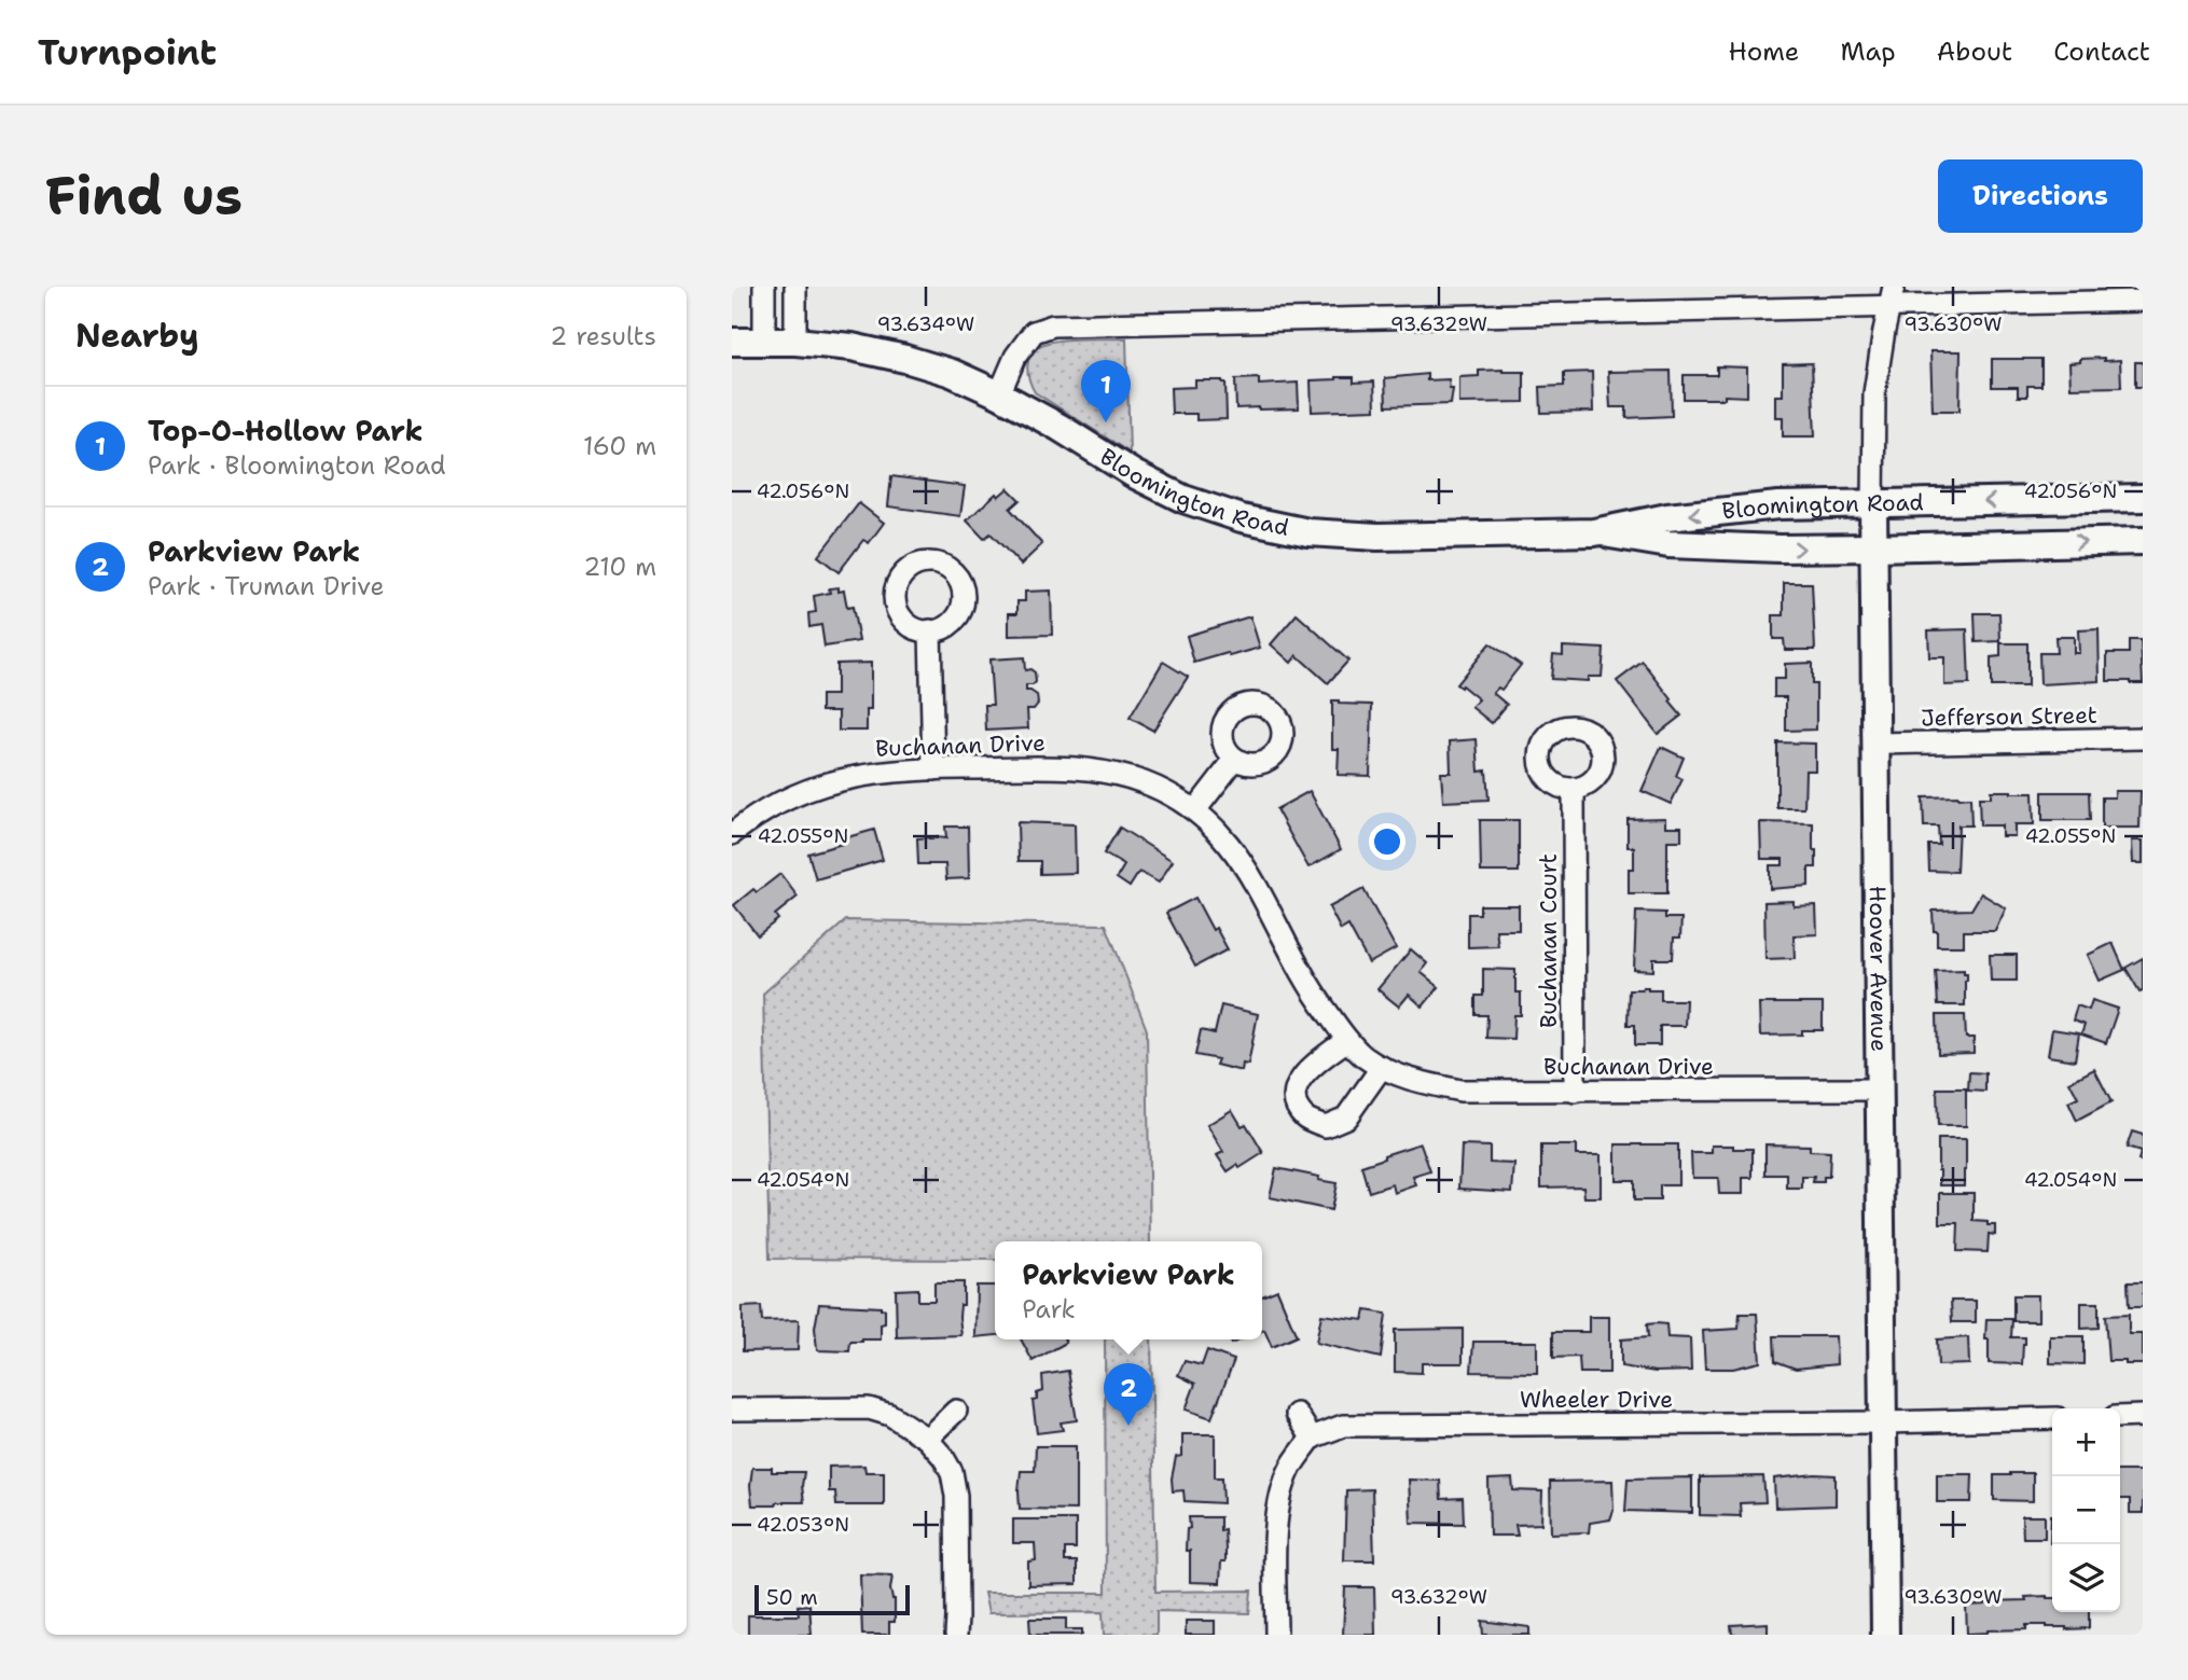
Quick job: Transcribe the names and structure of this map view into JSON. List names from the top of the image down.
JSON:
{
  "streets": {
    "street": [
      "Bloomington Road",
      "Jefferson Street",
      "Buchanan Drive",
      "Buchanan Court",
      "Hoover Avenue",
      "Wheeler Drive"
    ]
  },
  "crossings": [
    ["Bloomington Road", "Hoover Avenue"],
    ["Jefferson Street", "Hoover Avenue"],
    ["Buchanan Drive", "Buchanan Court"],
    ["Buchanan Drive", "Hoover Avenue"],
    ["Hoover Avenue", "Wheeler Drive"]
  ],
  "scale_bar": "50 m",
  "page": {
    "header": "Turnpoint",
    "nav": [
      "Home",
      "Map",
      "About",
      "Contact"
    ],
    "buttons": "Directions",
    "title": "Find us",
    "heading": ["Nearby", "2 results"],
    "pins": ["1", "2"],
    "list": [
      {
        "mark": "1",
        "name": "Top-O-Hollow Park",
        "note": "Park · Bloomington Road",
        "value": "160 m"
      },
      {
        "mark": "2",
        "name": "Parkview Park",
        "note": "Park · Truman Drive",
        "value": "210 m"
      }
    ],
    "popup": ["Parkview Park", "Park"],
    "map_buttons": ["+", "−"],
    "scale": "50 m"
  },
  "coordinates": [
    "93.634°W",
    "93.632°W",
    "93.630°W",
    "42.056°N",
    "42.055°N",
    "42.054°N",
    "42.053°N"
  ]
}
